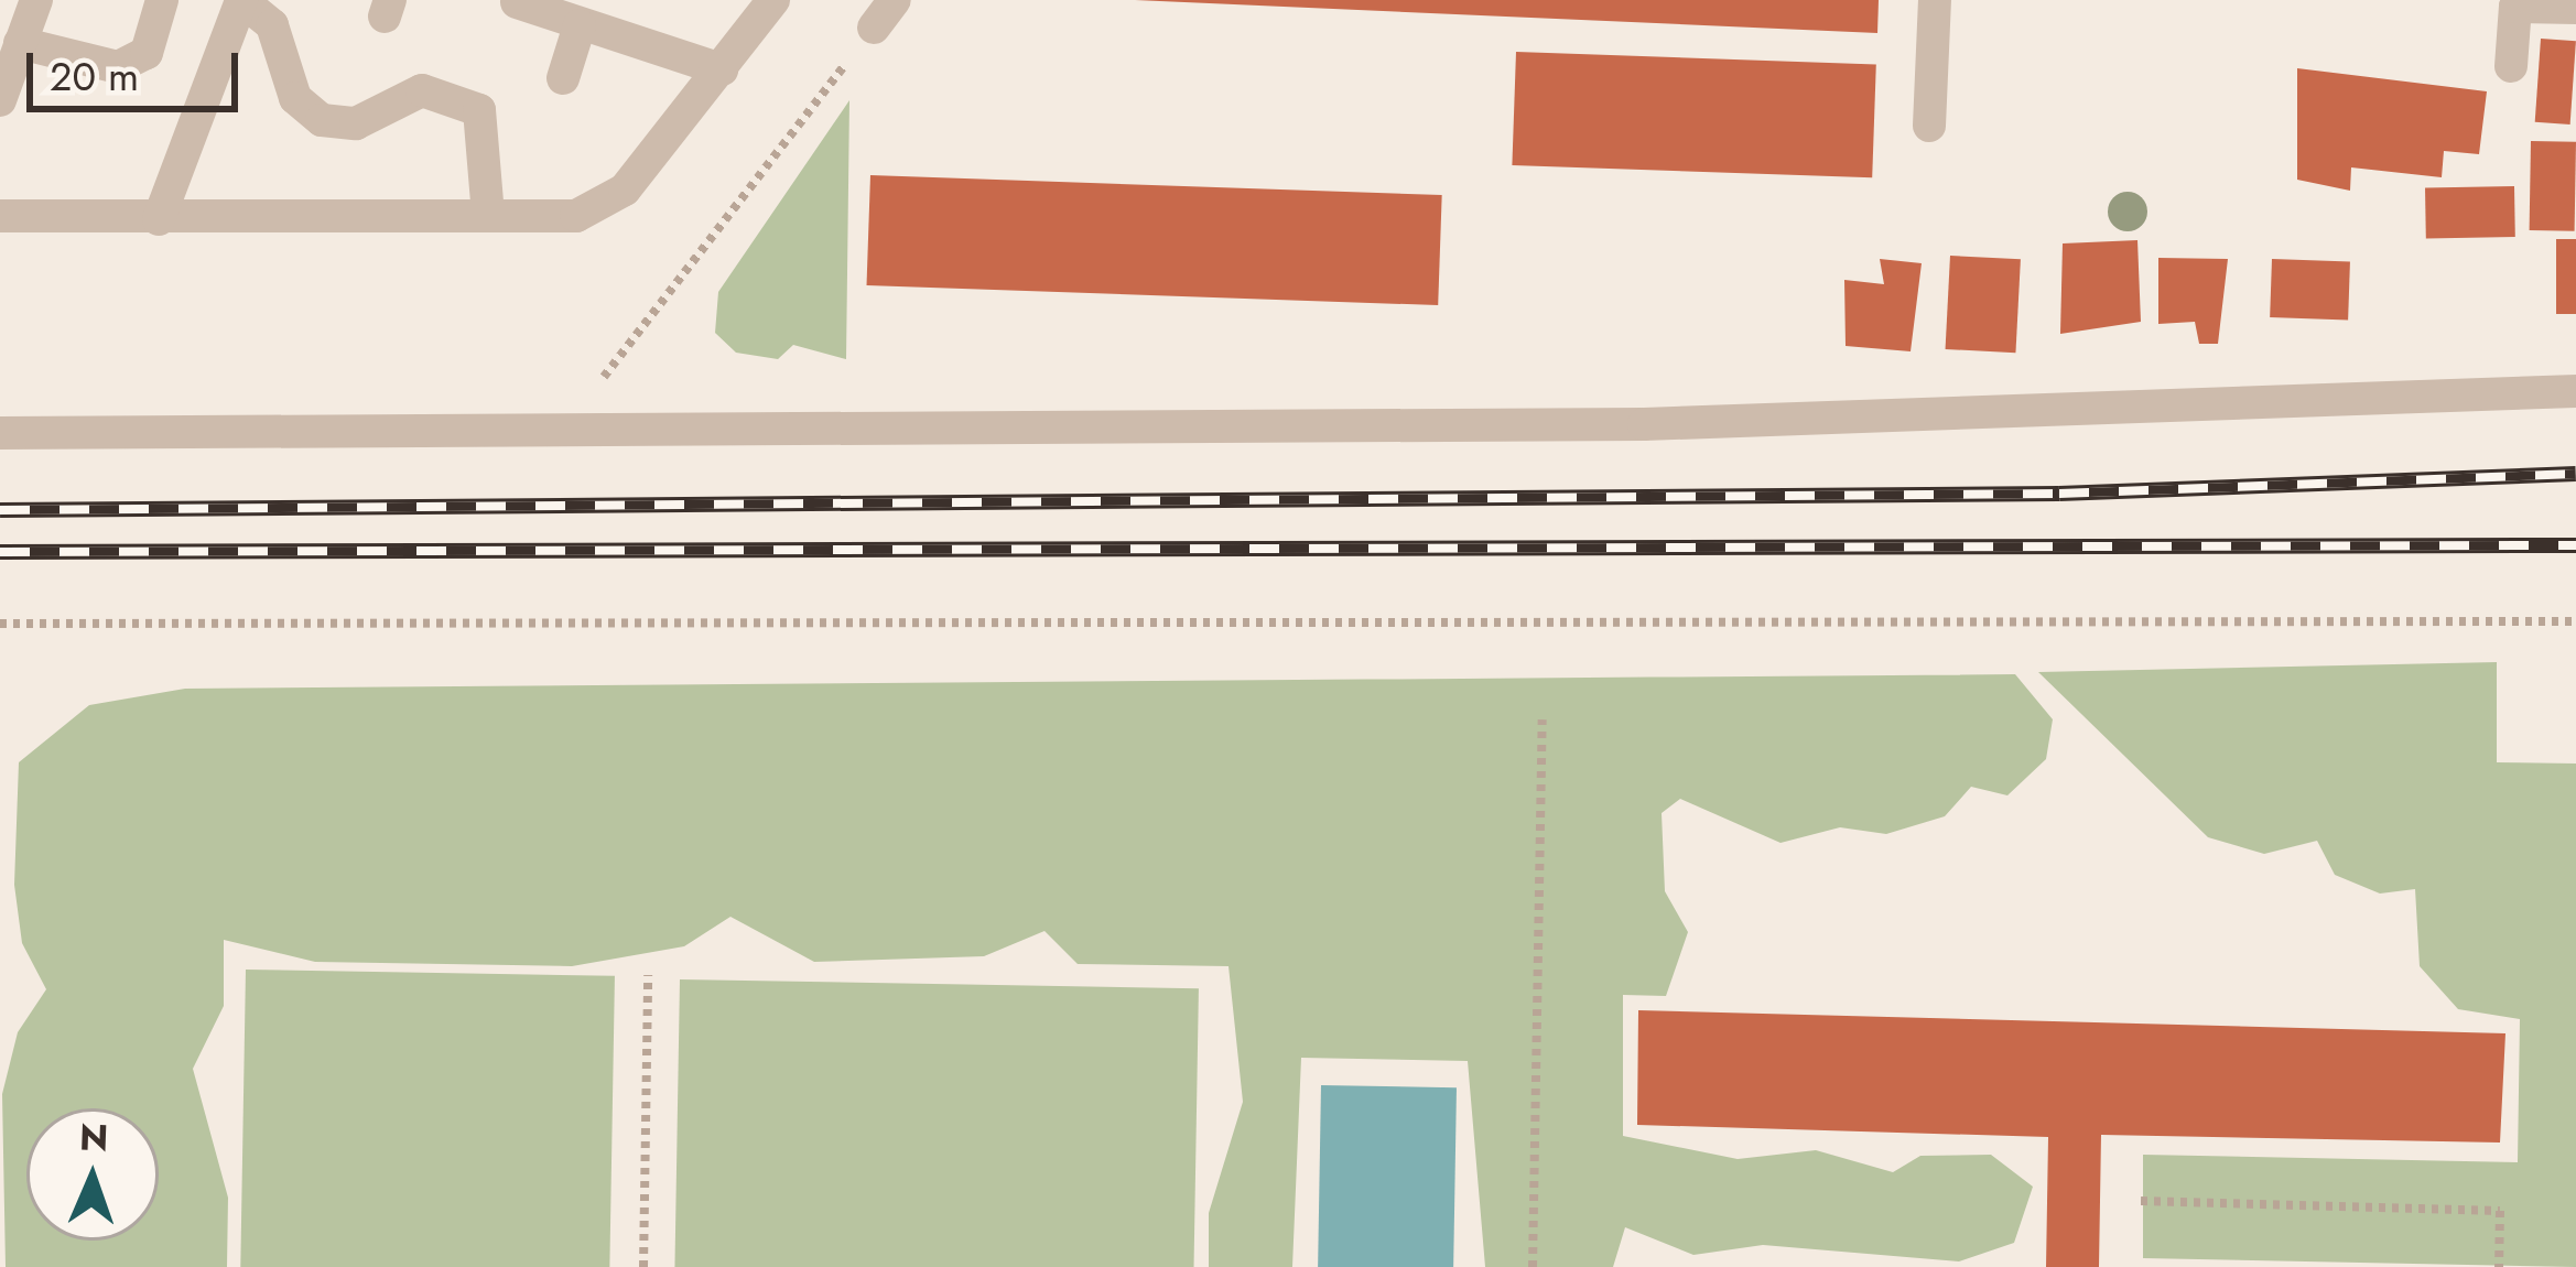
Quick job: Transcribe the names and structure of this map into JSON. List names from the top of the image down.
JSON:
{
  "scale_bar": "20 m",
  "north": "top"
}
